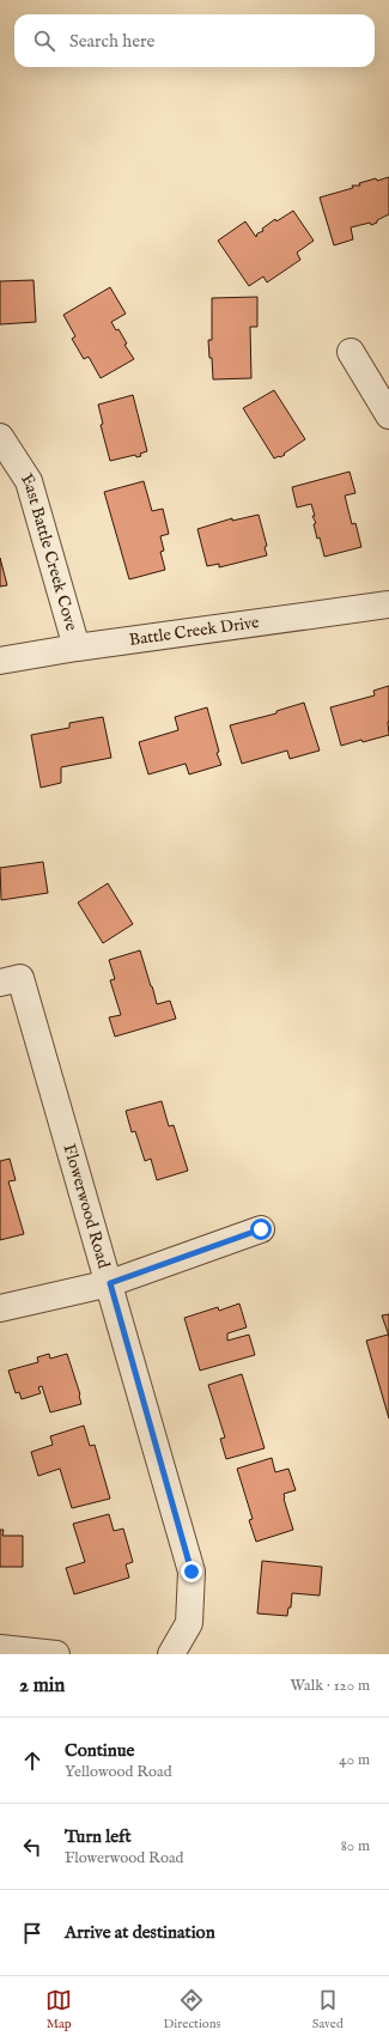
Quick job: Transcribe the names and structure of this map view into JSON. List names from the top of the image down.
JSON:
{
  "streets": {
    "street": ["East Battle Creek Cove", "Battle Creek Drive", "Flowerwood Road"]
  },
  "crossings": [
    ["East Battle Creek Cove", "Battle Creek Drive"]
  ],
  "page": {
    "search": "Search here",
    "heading": ["2 min", "Walk · 120 m"],
    "list": [
      ["Continue", "Yellowood Road", "40 m"],
      ["Turn left", "Flowerwood Road", "80 m"],
      "Arrive at destination"
    ],
    "nav": ["Map", "Directions", "Saved"]
  }
}
